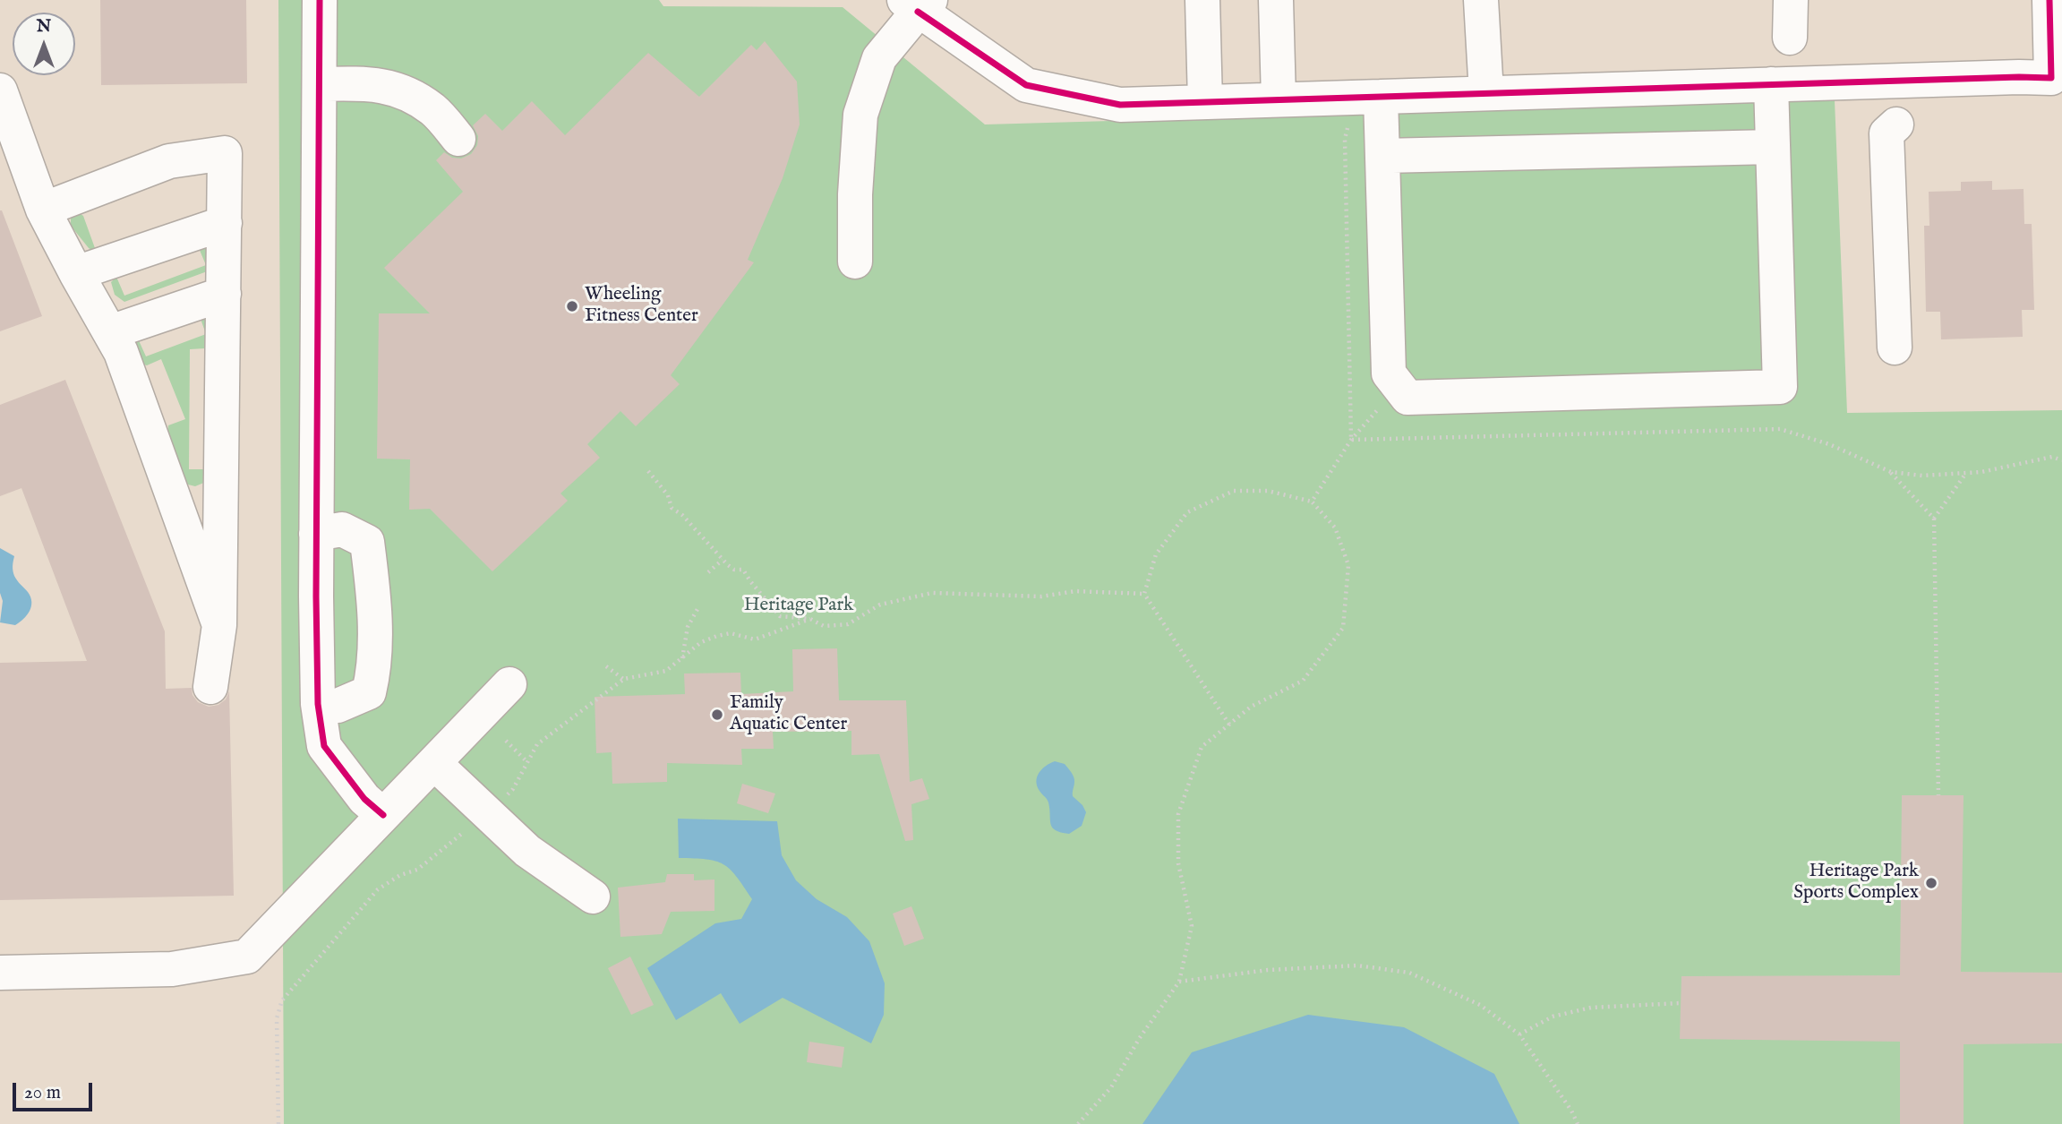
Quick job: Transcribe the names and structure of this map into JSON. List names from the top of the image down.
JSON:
{
  "parks": ["Heritage Park"],
  "places": ["Wheeling Fitness Center", "Family Aquatic Center", "Heritage Park Sports Complex"],
  "scale_bar": "20 m",
  "north": "top"
}
